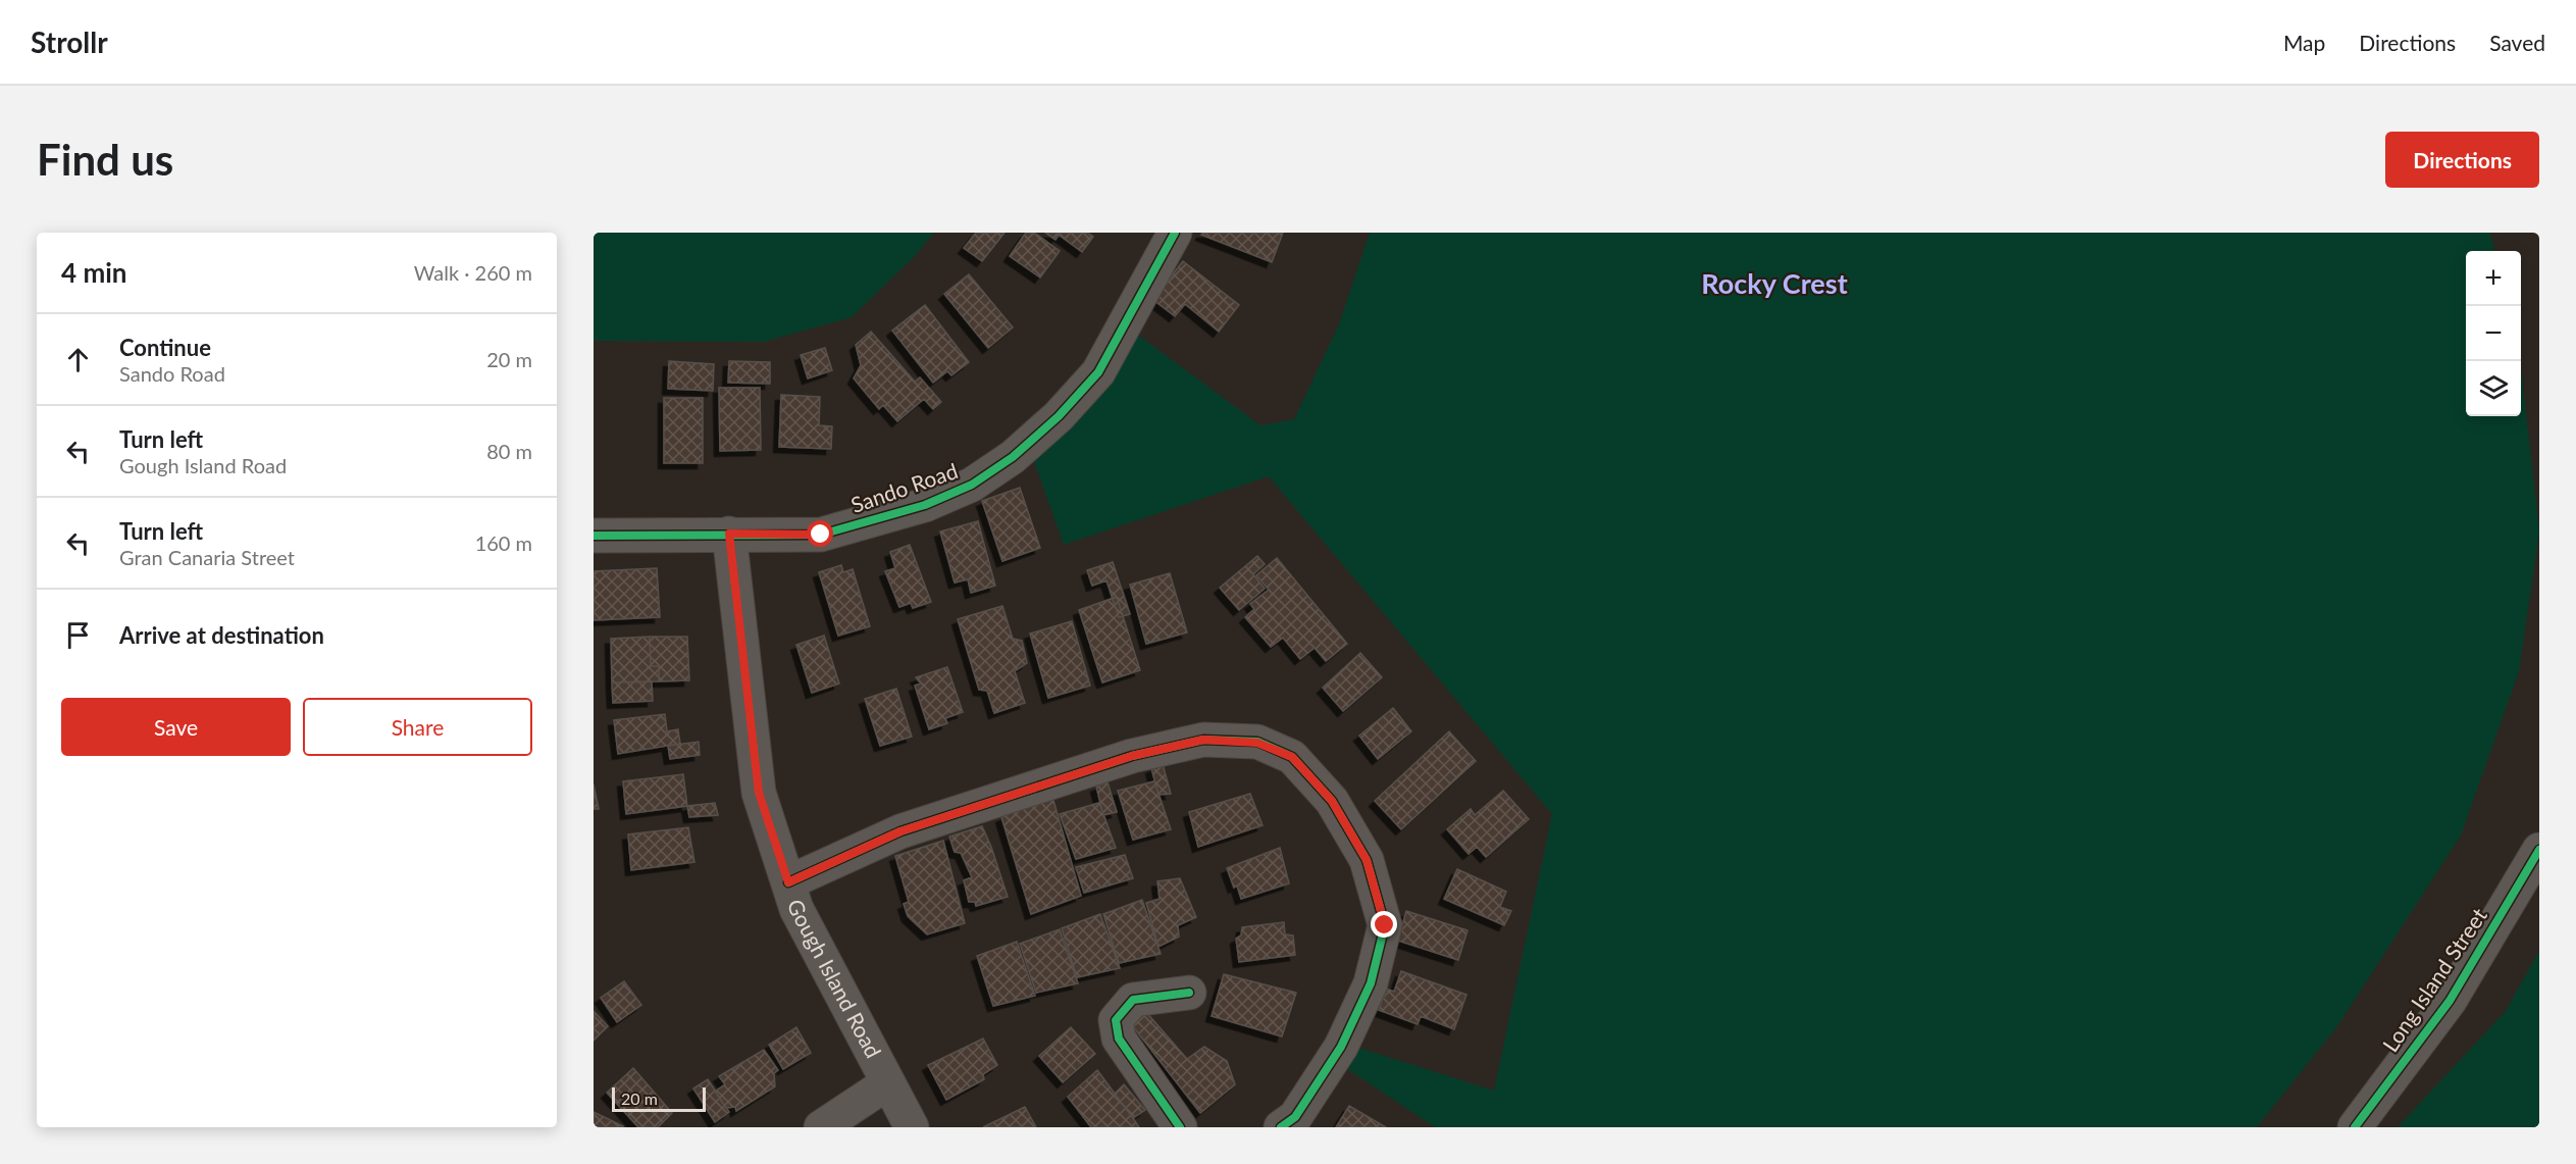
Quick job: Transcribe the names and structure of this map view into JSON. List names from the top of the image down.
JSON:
{
  "streets": {
    "street": ["Sando Road", "Gough Island Road", "Long Island Street"]
  },
  "crossings": [
    ["Sando Road", "Gough Island Road"]
  ],
  "districts": ["Rocky Crest"],
  "scale_bar": "20 m",
  "page": {
    "header": "Strollr",
    "nav": ["Map", "Directions", "Saved"],
    "buttons": [
      "Directions",
      ["Save", "Share"]
    ],
    "title": "Find us",
    "heading": ["4 min", "Walk · 260 m"],
    "map_buttons": ["+", "−"],
    "list": [
      ["Continue", "Sando Road", "20 m"],
      ["Turn left", "Gough Island Road", "80 m"],
      ["Turn left", "Gran Canaria Street", "160 m"],
      "Arrive at destination"
    ],
    "scale": "20 m"
  }
}
